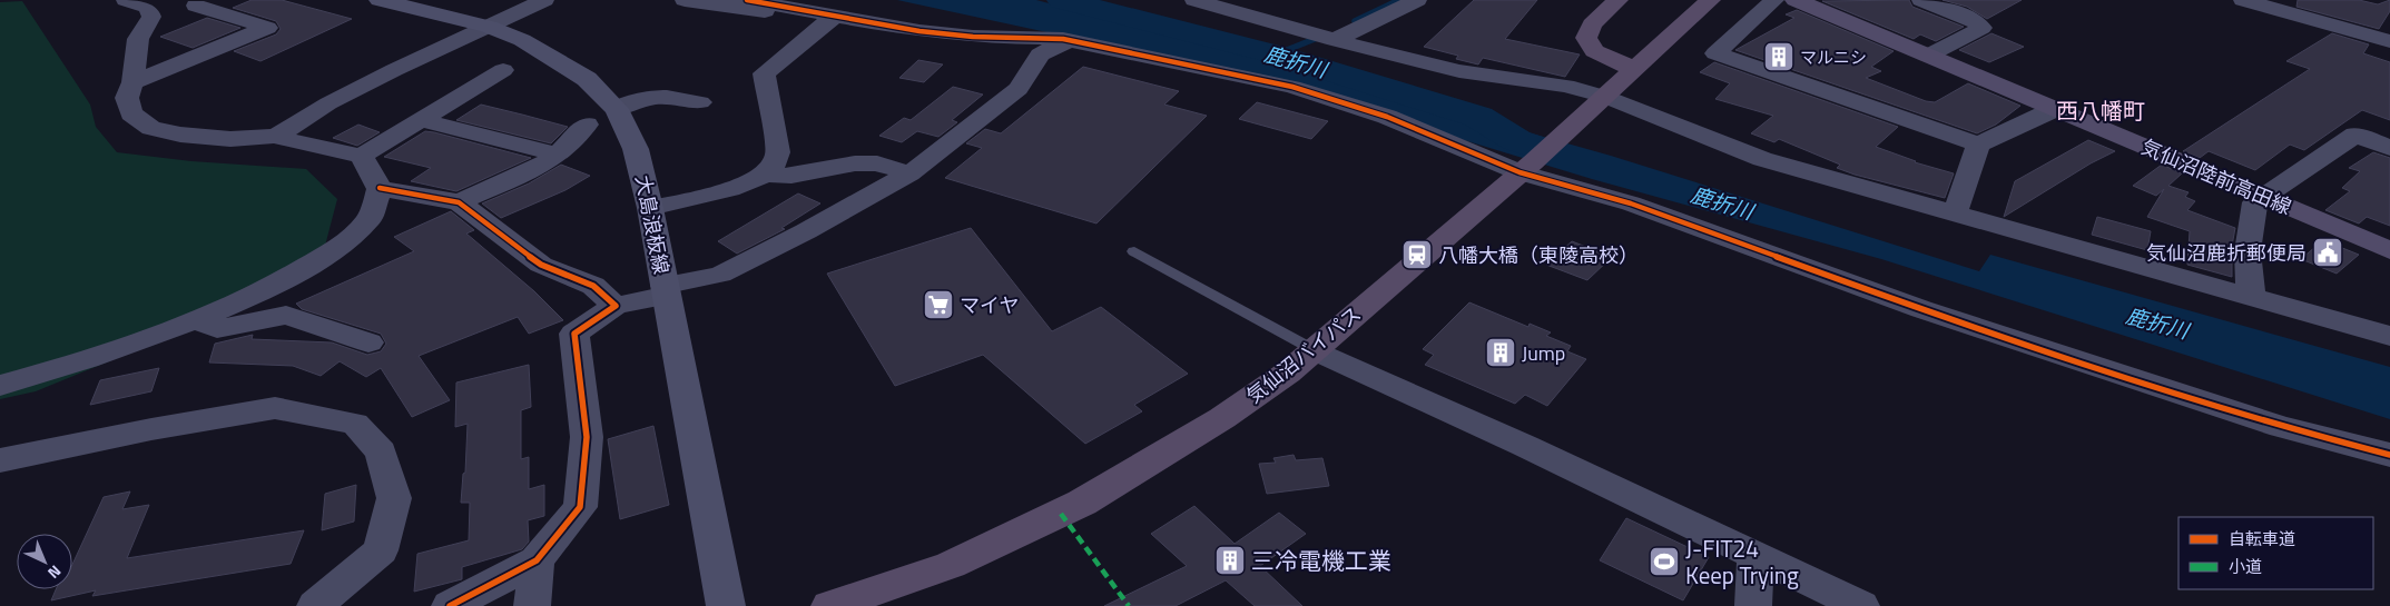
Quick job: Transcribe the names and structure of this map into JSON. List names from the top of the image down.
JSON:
{
  "streets": {
    "highway": ["気仙沼バイパス"],
    "main road": ["気仙沼陸前高田線", "大島浪板線"]
  },
  "districts": ["西八幡町"],
  "water": ["鹿折川"],
  "places": {
    "building": ["マルニシ", "Jump", "三冷電機工業"],
    "public building": ["気仙沼鹿折郵便局"],
    "station": ["八幡大橋（東陵高校）"],
    "supermarket": ["マイヤ"],
    "sports": ["J-FIT24 Keep Trying"]
  },
  "legend": ["自転車道", "小道"],
  "north": "bottom right"
}
